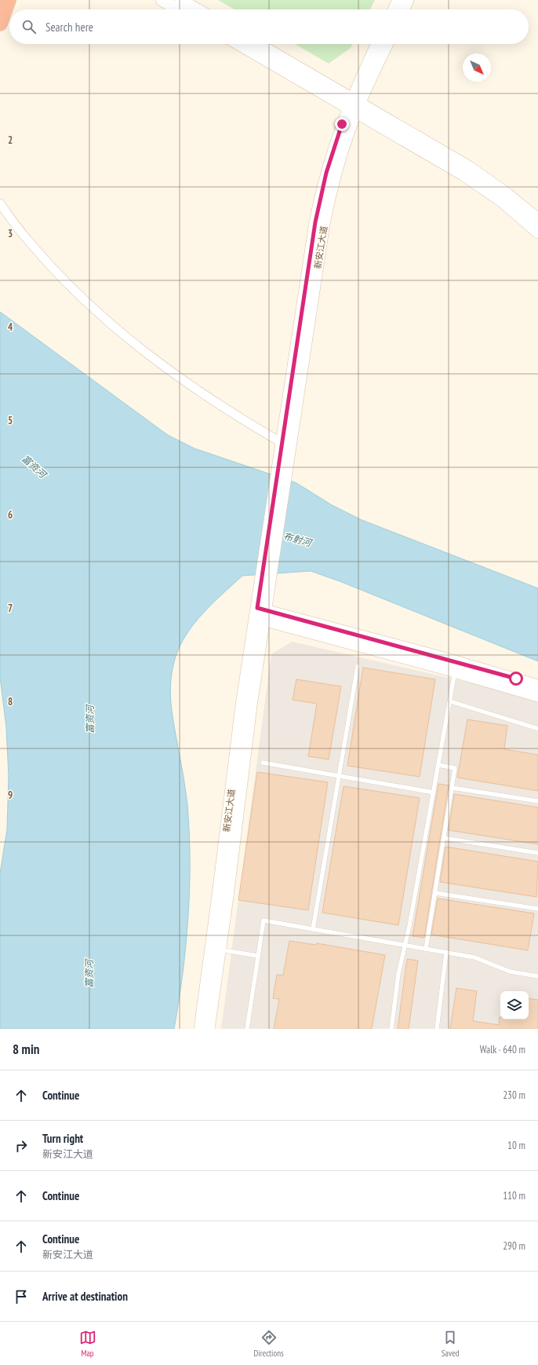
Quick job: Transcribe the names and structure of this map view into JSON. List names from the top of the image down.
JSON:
{
  "streets": {
    "main road": ["新安江大道"]
  },
  "water": ["富资河", "布射河"],
  "north": "bottom right",
  "page": {
    "search": "Search here",
    "heading": ["8 min", "Walk · 640 m"],
    "list": [
      ["Continue", "230 m"],
      ["Turn right", "新安江大道", "10 m"],
      ["Continue", "110 m"],
      ["Continue", "新安江大道", "290 m"],
      "Arrive at destination"
    ],
    "nav": ["Map", "Directions", "Saved"]
  },
  "grid": {
    "rows": [
      "2",
      "3",
      "4",
      "5",
      "6",
      "7",
      "8",
      "9"
    ]
  }
}
